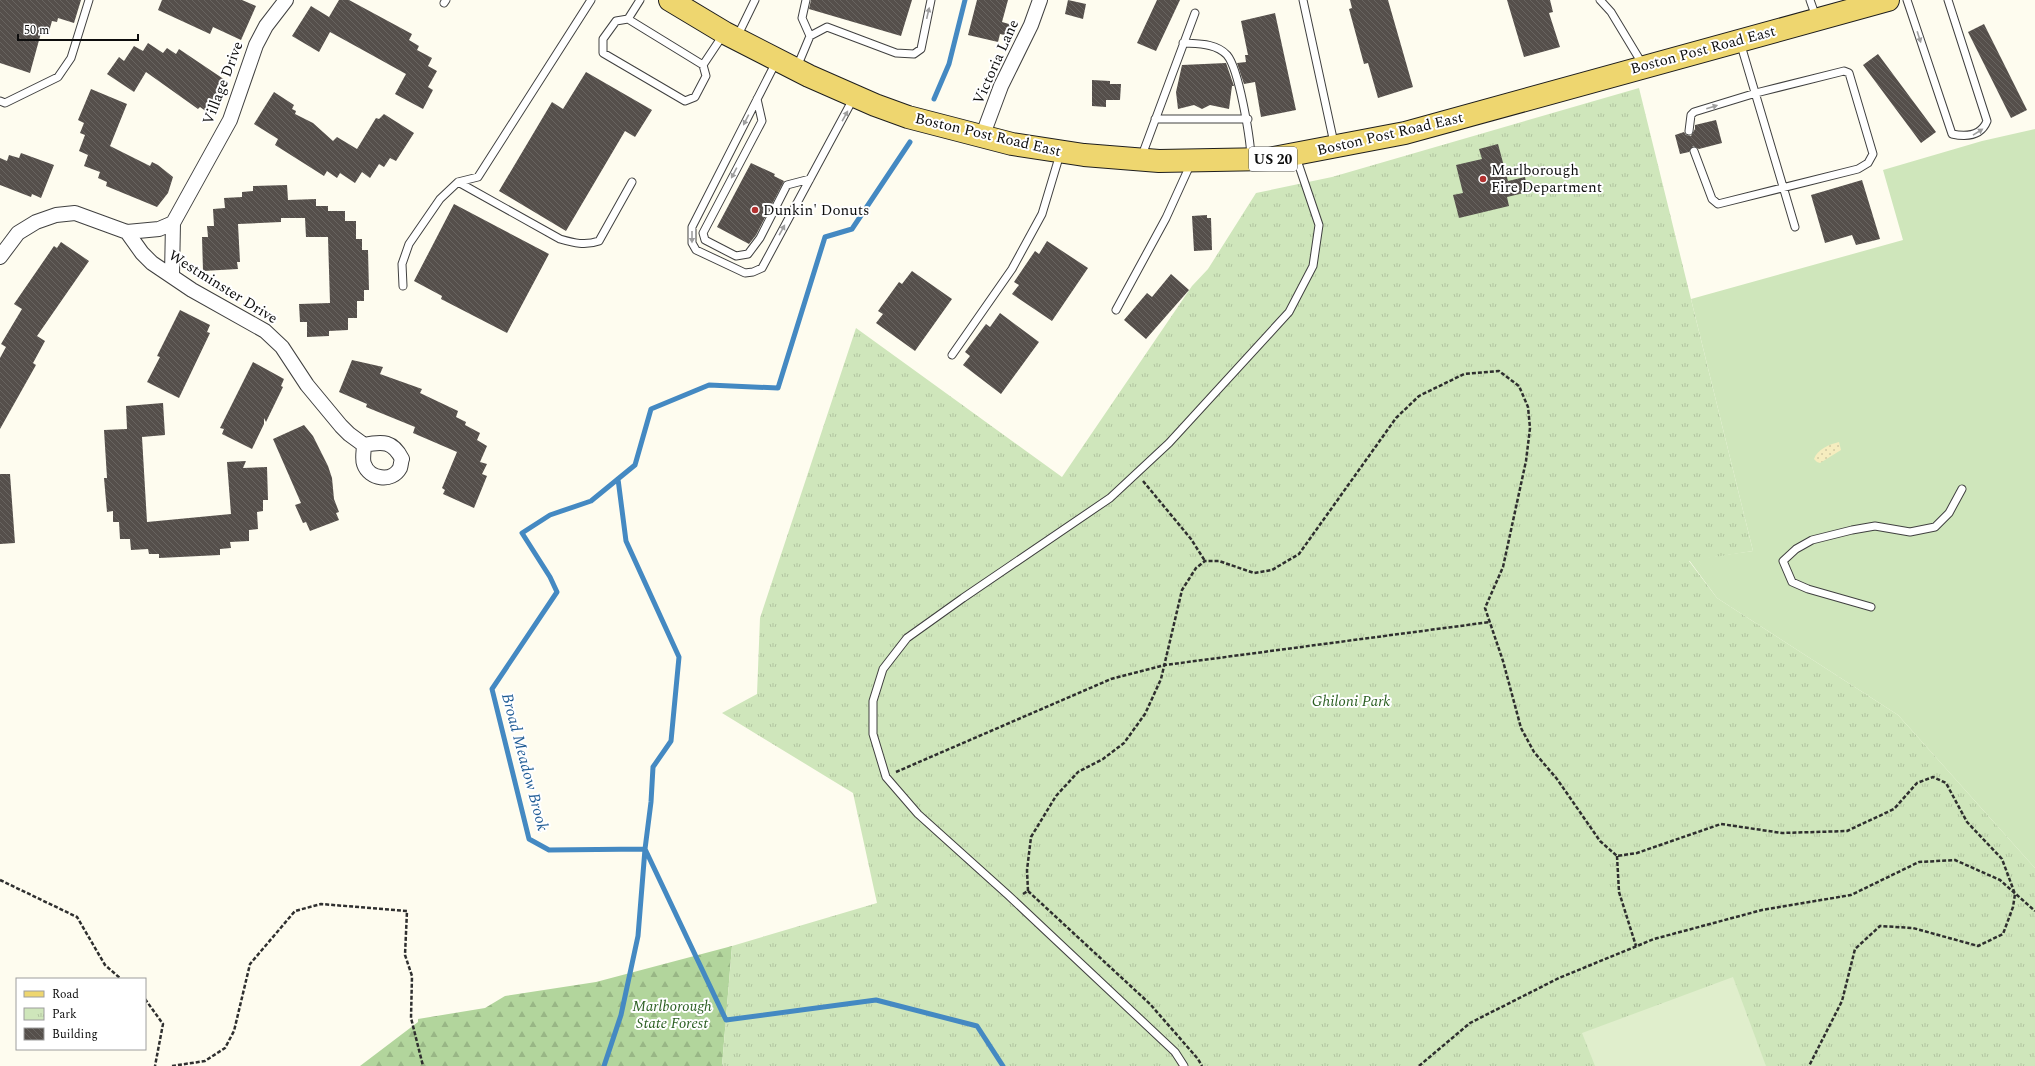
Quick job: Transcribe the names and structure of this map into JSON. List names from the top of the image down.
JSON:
{
  "streets": {
    "main road": ["Boston Post Road East", "US 20"],
    "street": ["Victoria Lane", "Village Drive", "Westminster Drive"]
  },
  "crossings": [
    ["Boston Post Road East", "Victoria Lane"],
    ["Village Drive", "Westminster Drive"]
  ],
  "water": ["Broad Meadow Brook"],
  "parks": ["Ghiloni Park", "Marlborough State Forest"],
  "places": ["Marlborough Fire Department", "Dunkin' Donuts"],
  "legend": ["Road", "Park", "Building"],
  "scale_bar": "50 m"
}
